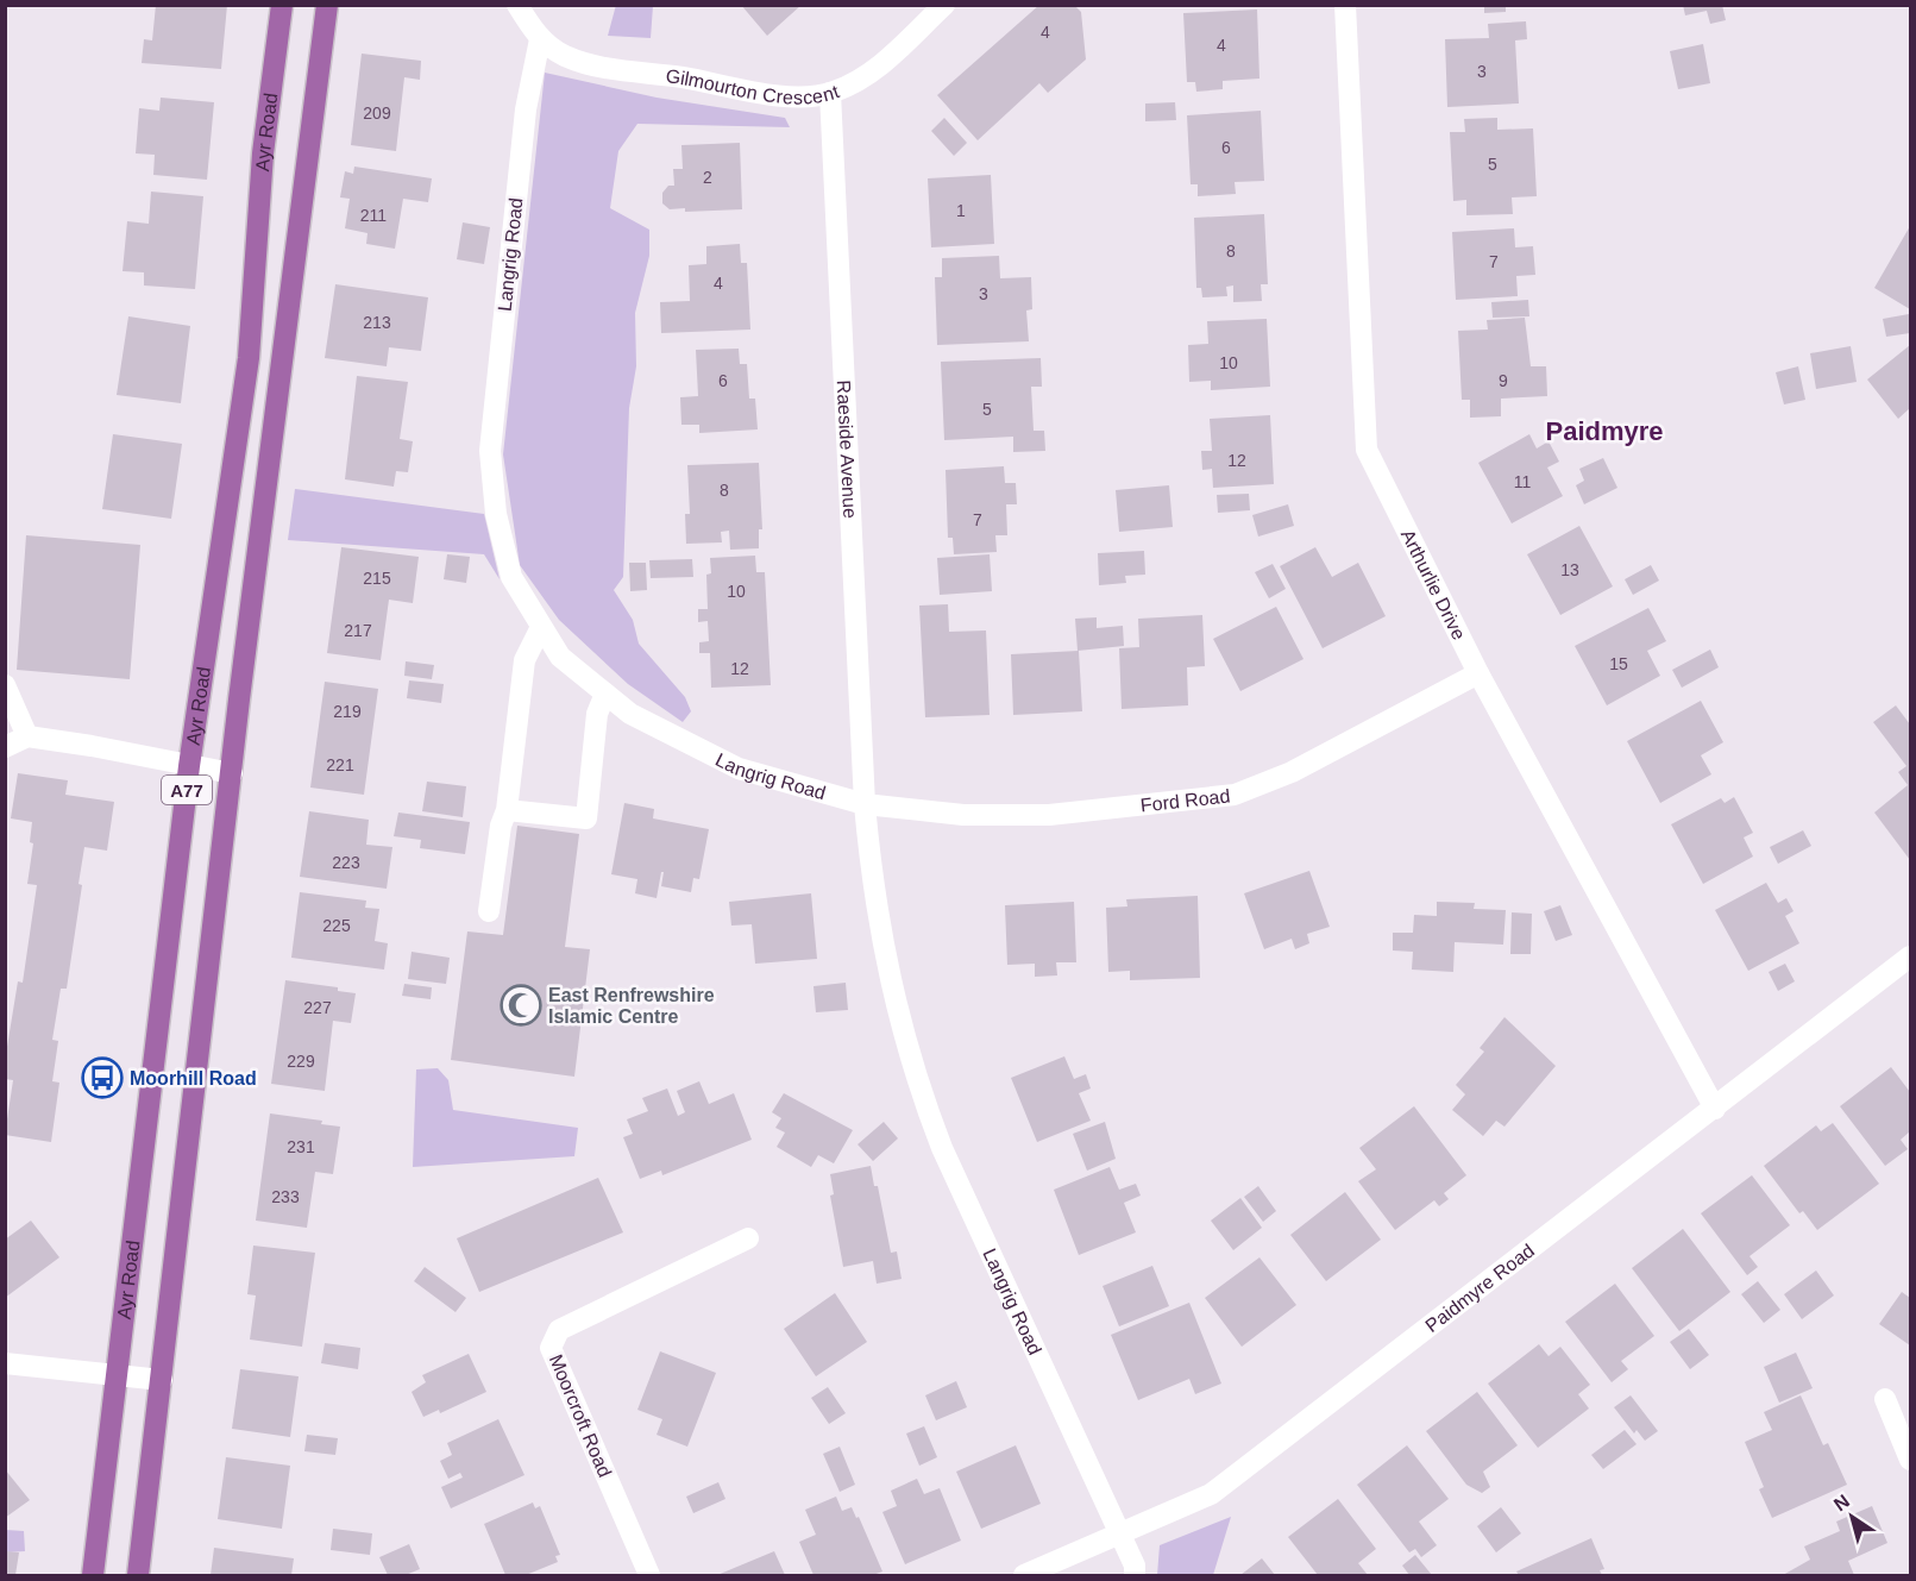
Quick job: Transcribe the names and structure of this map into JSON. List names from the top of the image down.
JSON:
{
  "streets": {
    "main road": ["Ayr Road", "A77"],
    "street": [
      "Gilmourton Crescent",
      "Langrig Road",
      "Raeside Avenue",
      "Arthurlie Drive",
      "Ford Road",
      "Paidmyre Road",
      "Moorcroft Road"
    ]
  },
  "crossings": [
    ["Gilmourton Crescent", "Langrig Road"],
    ["Gilmourton Crescent", "Raeside Avenue"],
    ["Langrig Road", "Raeside Avenue"],
    ["Langrig Road", "Ford Road"],
    ["Langrig Road", "Paidmyre Road"],
    ["Raeside Avenue", "Ford Road"],
    ["Arthurlie Drive", "Ford Road"],
    ["Arthurlie Drive", "Paidmyre Road"]
  ],
  "districts": ["Paidmyre"],
  "places": {
    "mosque": ["East Renfrewshire Islamic Centre"],
    "bus stop": ["Moorhill Road"]
  },
  "house_numbers": [
    "4",
    "4",
    "3",
    "209",
    "6",
    "5",
    "2",
    "1",
    "211",
    "8",
    "7",
    "4",
    "3",
    "213",
    "10",
    "6",
    "9",
    "5",
    "12",
    "11",
    "8",
    "7",
    "13",
    "215",
    "10",
    "217",
    "15",
    "12",
    "219",
    "221",
    "223",
    "225",
    "227",
    "229",
    "231",
    "233"
  ],
  "north": "top left"
}
